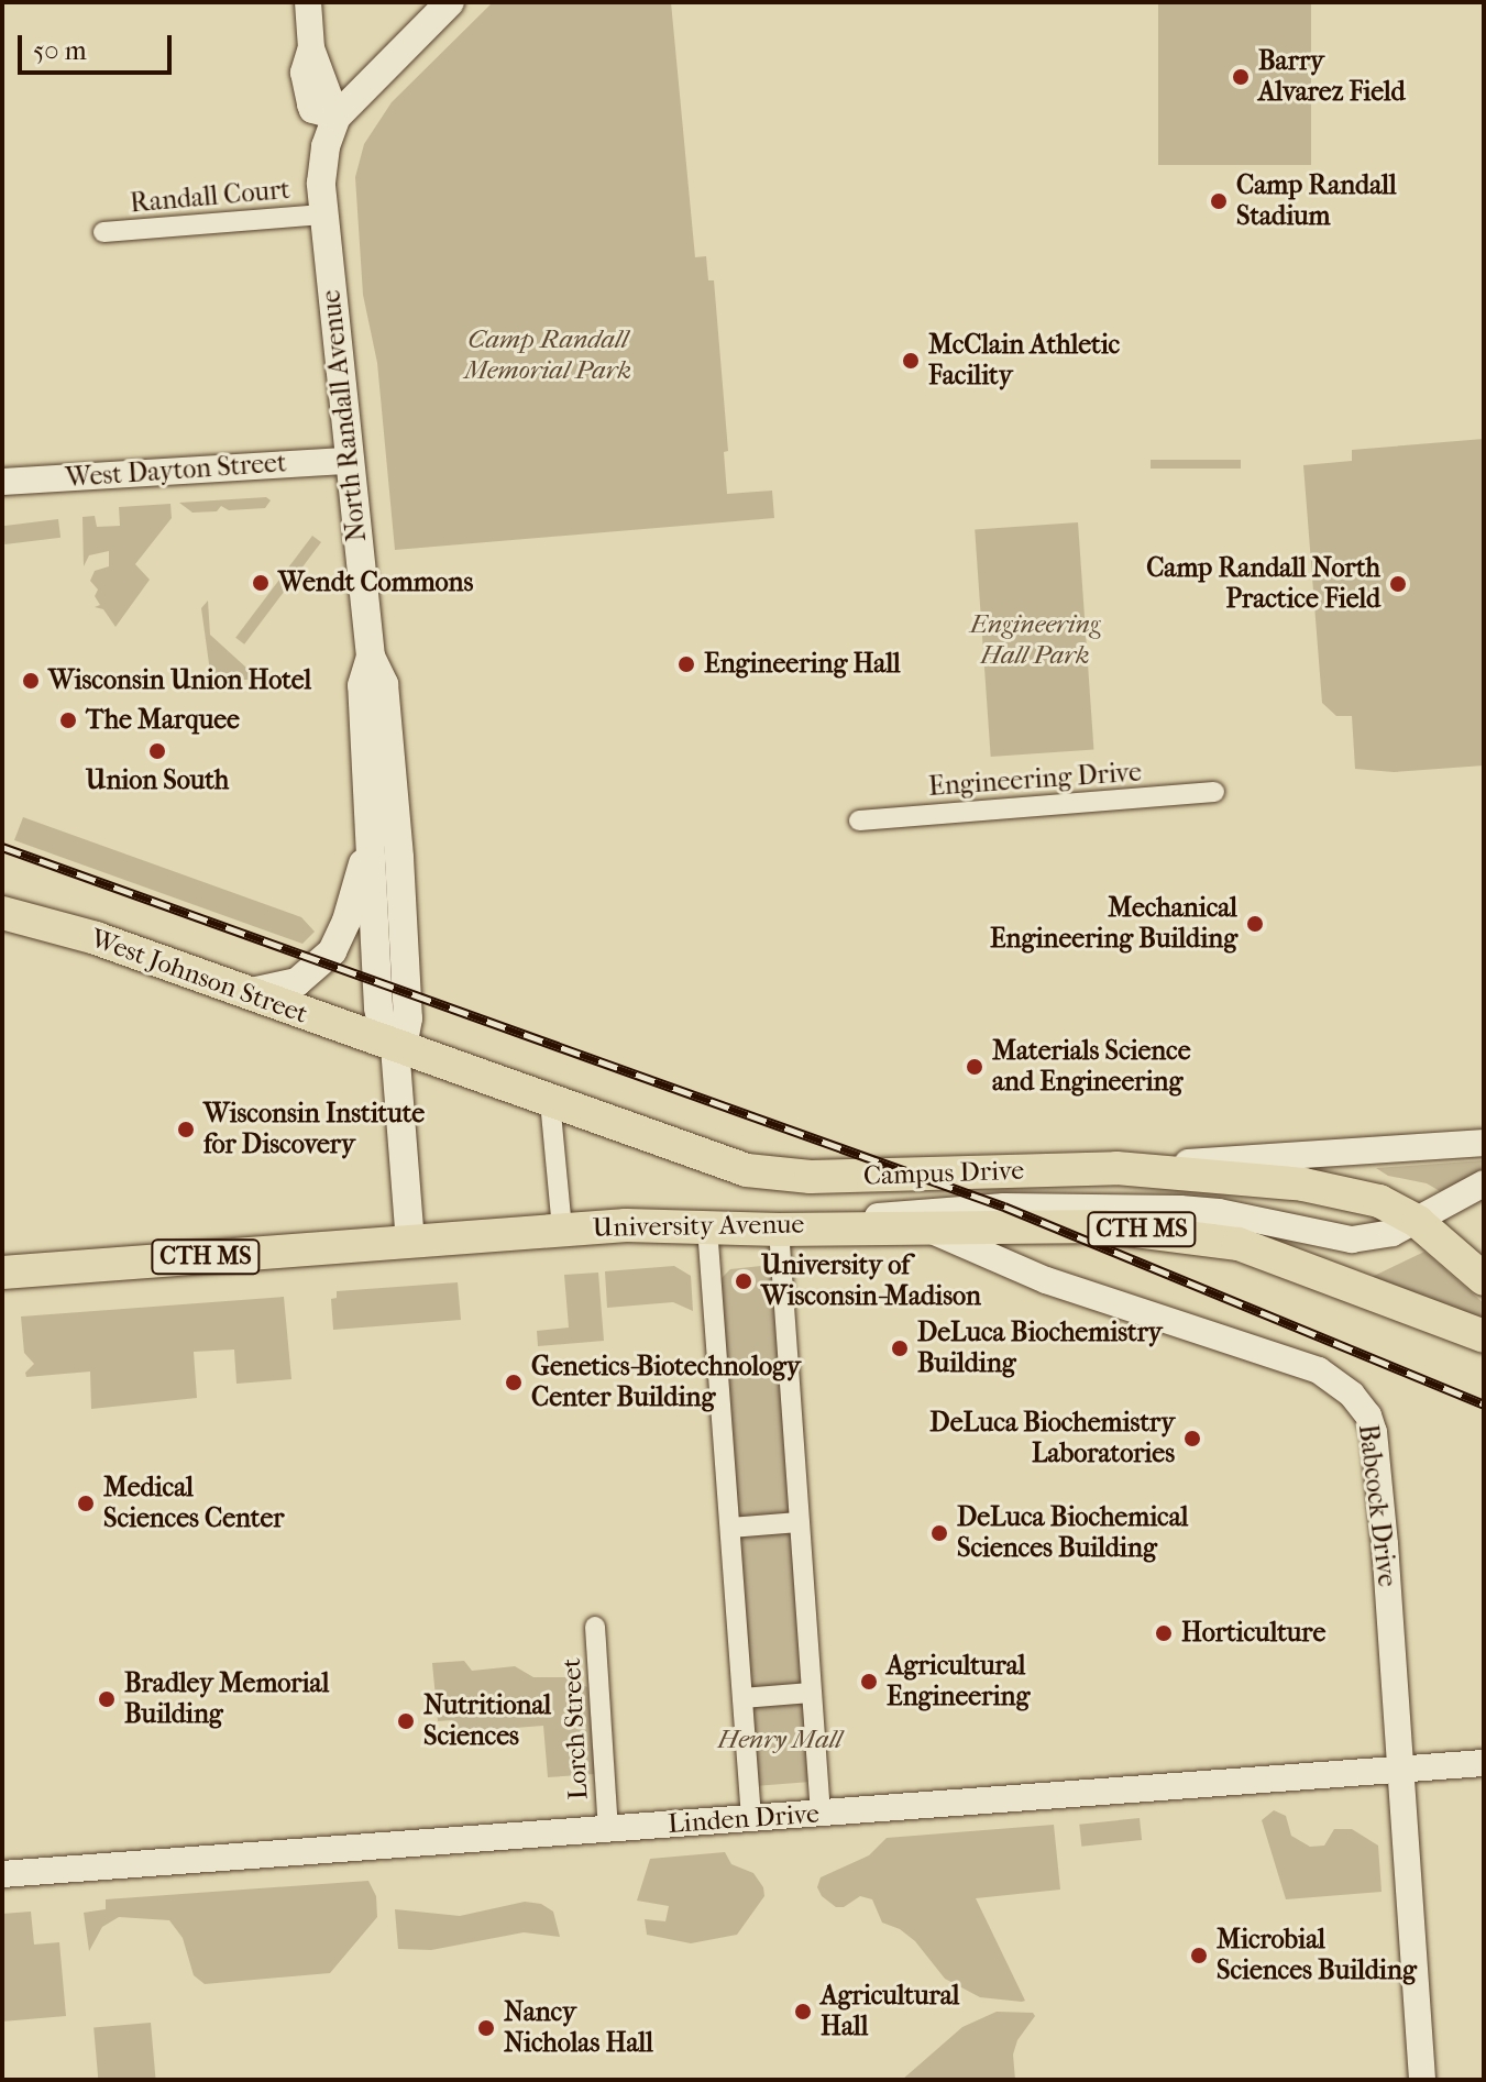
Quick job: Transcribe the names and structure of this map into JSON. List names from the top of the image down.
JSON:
{
  "streets": {
    "main road": [
      "North Randall Avenue",
      "West Johnson Street",
      "Campus Drive",
      "University Avenue",
      "CTH MS"
    ],
    "street": [
      "Randall Court",
      "West Dayton Street",
      "Engineering Drive",
      "Babcock Drive",
      "Lorch Street",
      "Linden Drive"
    ]
  },
  "crossings": [
    ["Randall Court", "North Randall Avenue"],
    ["North Randall Avenue", "West Dayton Street"],
    ["West Johnson Street", "Campus Drive"],
    ["Campus Drive", "University Avenue"],
    ["Campus Drive", "Babcock Drive"],
    ["Babcock Drive", "Linden Drive"],
    ["Lorch Street", "Linden Drive"]
  ],
  "parks": ["Camp Randall Memorial Park", "Engineering Hall Park", "Henry Mall"],
  "places": [
    "Barry Alvarez Field",
    "Camp Randall Stadium",
    "McClain Athletic Facility",
    "Wendt Commons",
    "Camp Randall North Practice Field",
    "Engineering Hall",
    "Wisconsin Union Hotel",
    "The Marquee",
    "Union South",
    "Mechanical Engineering Building",
    "Materials Science and Engineering",
    "Wisconsin Institute for Discovery",
    "University of Wisconsin-Madison",
    "DeLuca Biochemistry Building",
    "Genetics-Biotechnology Center Building",
    "DeLuca Biochemistry Laboratories",
    "Medical Sciences Center",
    "DeLuca Biochemical Sciences Building",
    "Horticulture",
    "Agricultural Engineering",
    "Bradley Memorial Building",
    "Nutritional Sciences",
    "Microbial Sciences Building",
    "Agricultural Hall",
    "Nancy Nicholas Hall"
  ],
  "scale_bar": "50 m"
}
